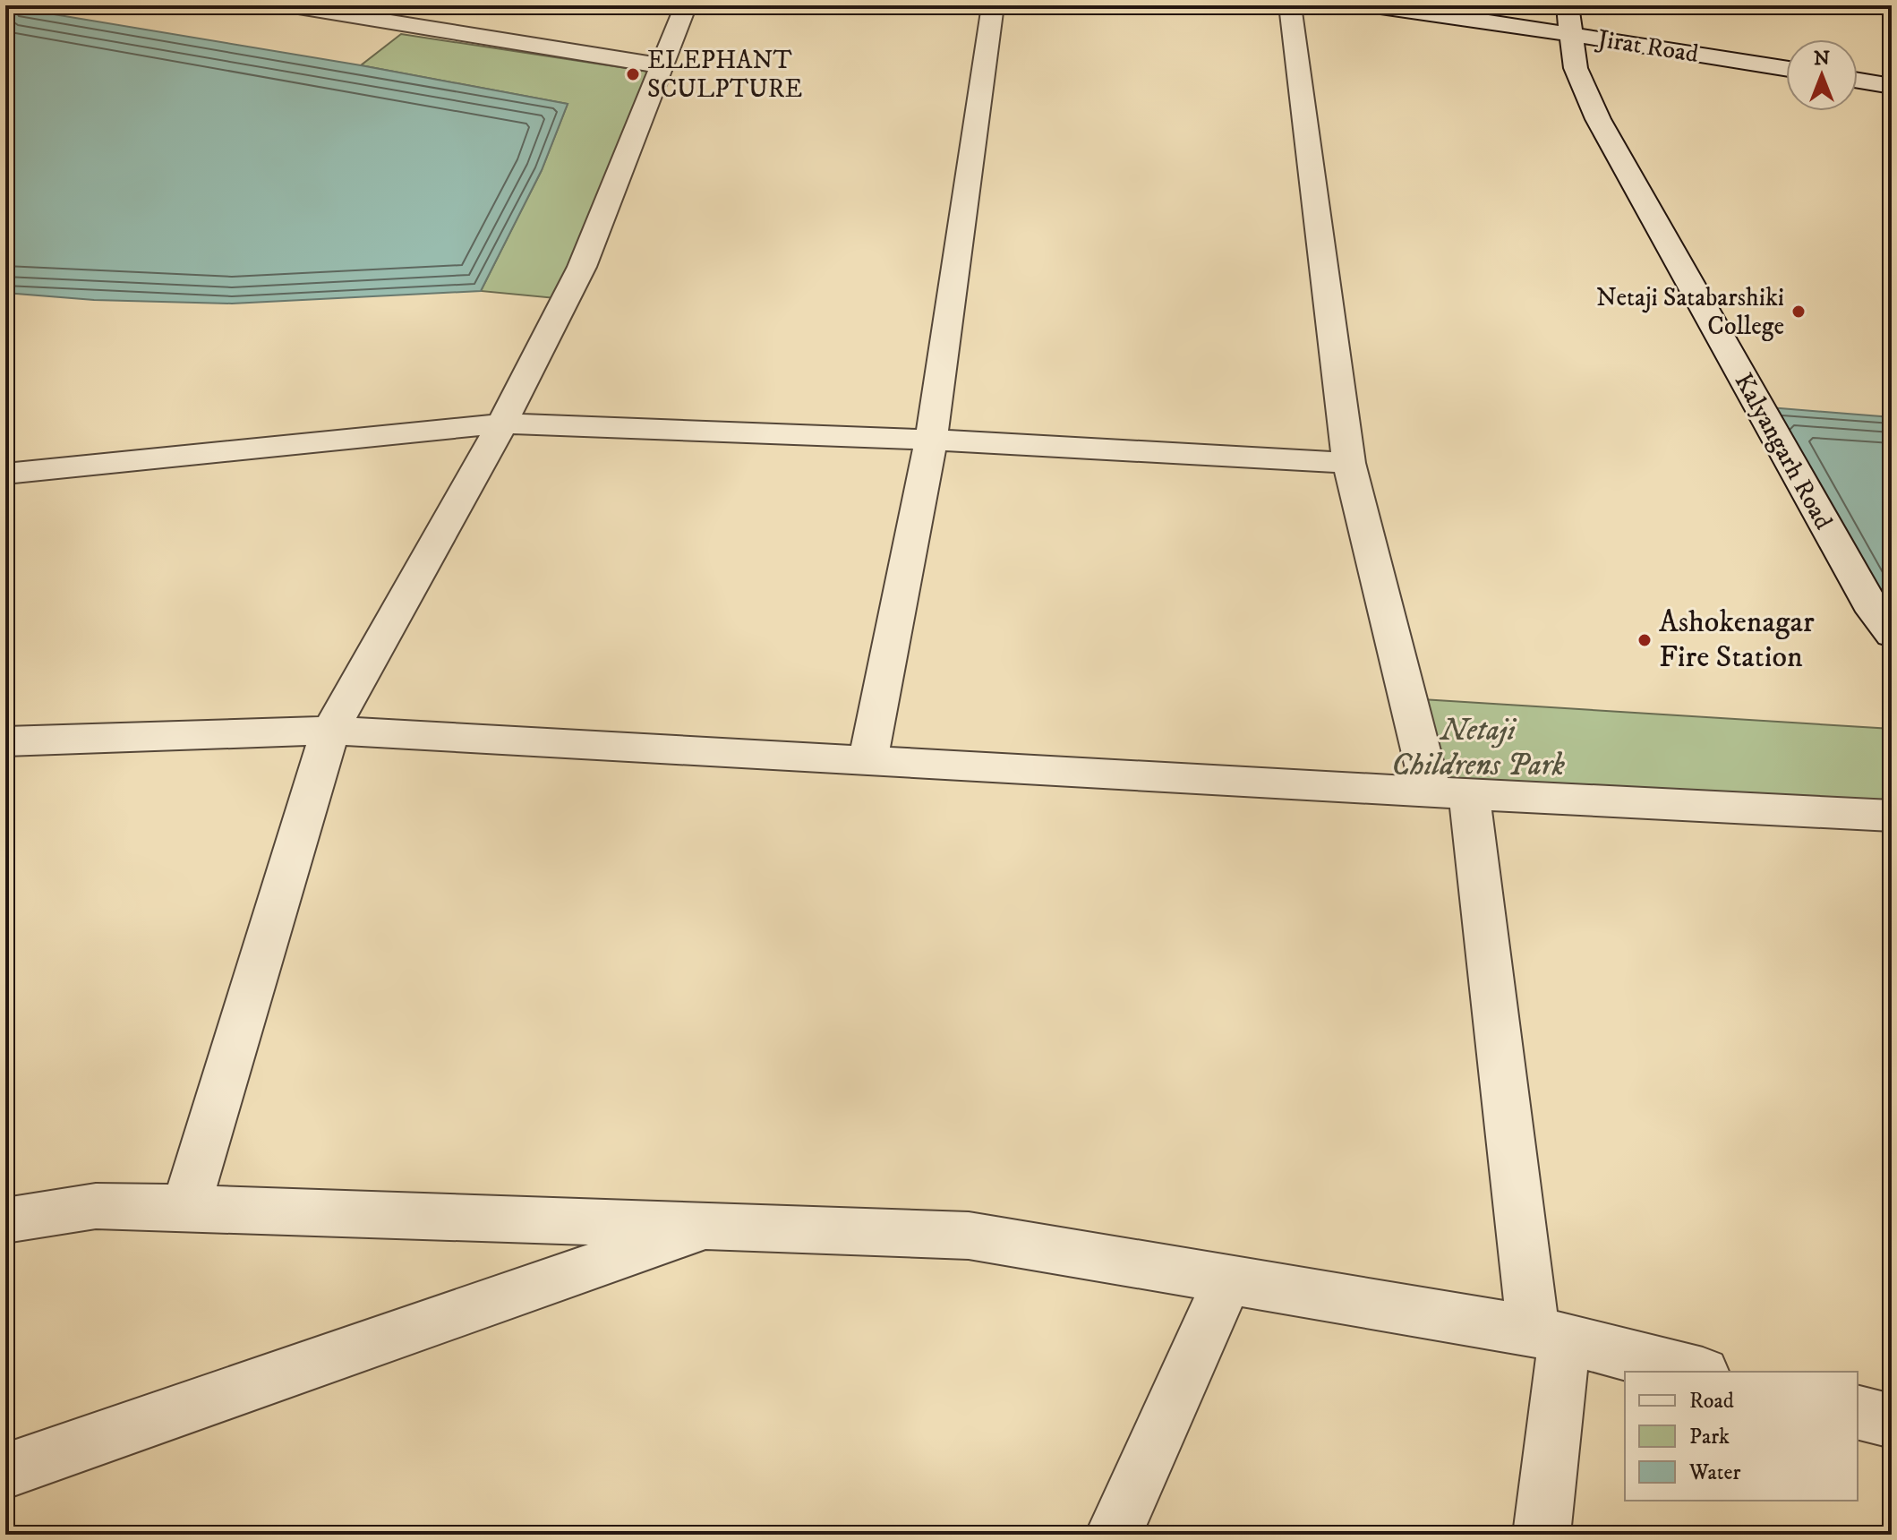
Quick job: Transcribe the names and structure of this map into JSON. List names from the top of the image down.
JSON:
{
  "streets": {
    "street": ["Jirat Road", "Kalyangarh Road"]
  },
  "crossings": [
    ["Jirat Road", "Kalyangarh Road"]
  ],
  "parks": ["Netaji Childrens Park"],
  "places": ["ELEPHANT SCULPTURE", "Netaji Satabarshiki College", "Ashokenagar Fire Station"],
  "legend": ["Road", "Park", "Water"],
  "north": "top"
}
